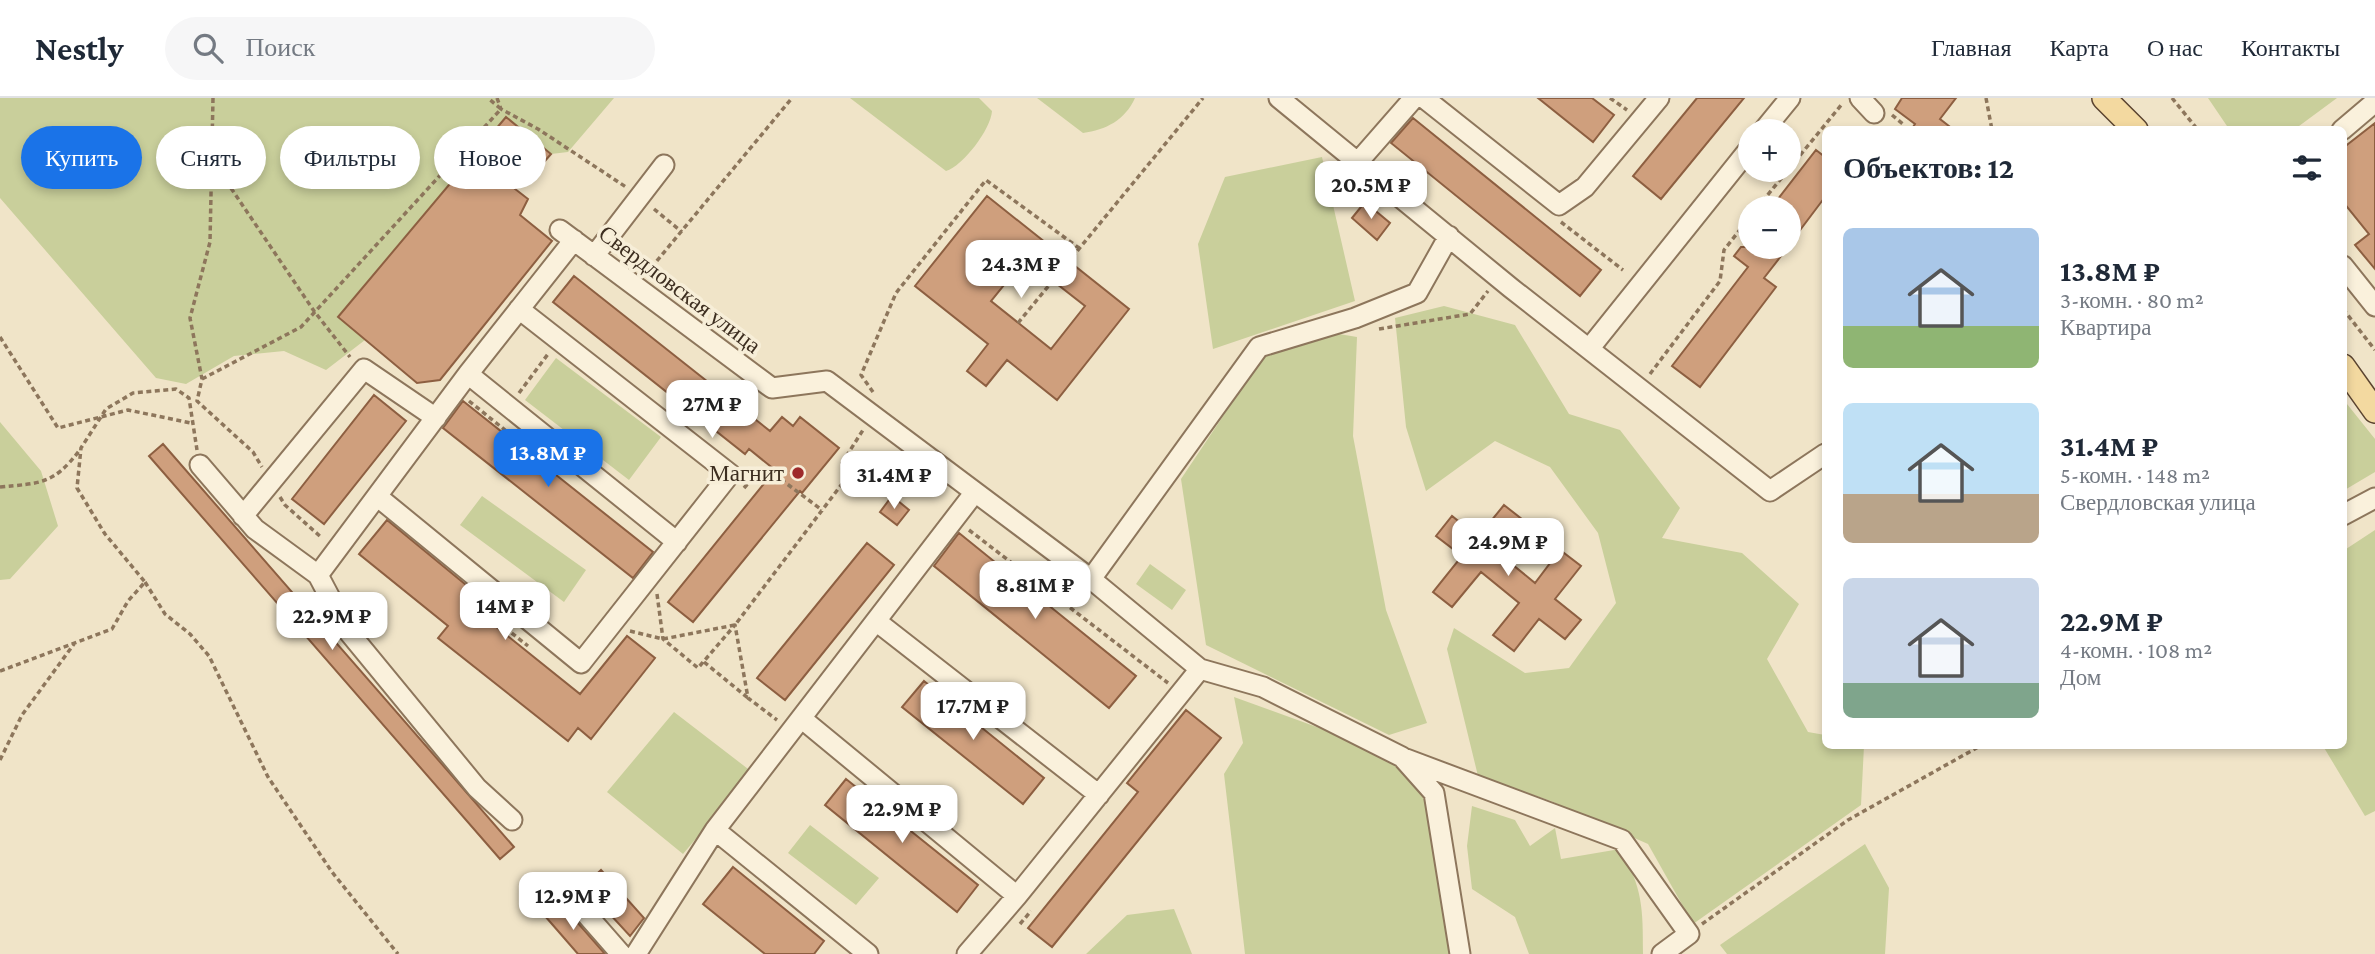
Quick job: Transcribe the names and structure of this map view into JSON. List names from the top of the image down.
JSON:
{
  "streets": {
    "street": ["Свердловская улица"]
  },
  "places": ["Магнит"],
  "page": {
    "header": "Nestly",
    "search": "Поиск",
    "nav": [
      "Главная",
      "Карта",
      "О нас",
      "Контакты"
    ],
    "map_buttons": ["+", "−"],
    "chip": [
      "Купить",
      "Снять",
      "Фильтры",
      "Новое"
    ],
    "heading": "Объектов: 12",
    "price": [
      "20.5M ₽",
      "24.3M ₽",
      "27M ₽",
      "13.8M ₽",
      "31.4M ₽",
      "24.9M ₽",
      "8.81M ₽",
      "14M ₽",
      "22.9M ₽",
      "17.7M ₽",
      "22.9M ₽",
      "12.9M ₽"
    ],
    "list": [
      {
        "name": "13.8M ₽",
        "note": "3-комн. · 80 m² · Квартира"
      },
      {
        "name": "31.4M ₽",
        "note": "5-комн. · 148 m² · Свердловская улица"
      },
      {
        "name": "22.9M ₽",
        "note": "4-комн. · 108 m² · Дом"
      }
    ]
  }
}
